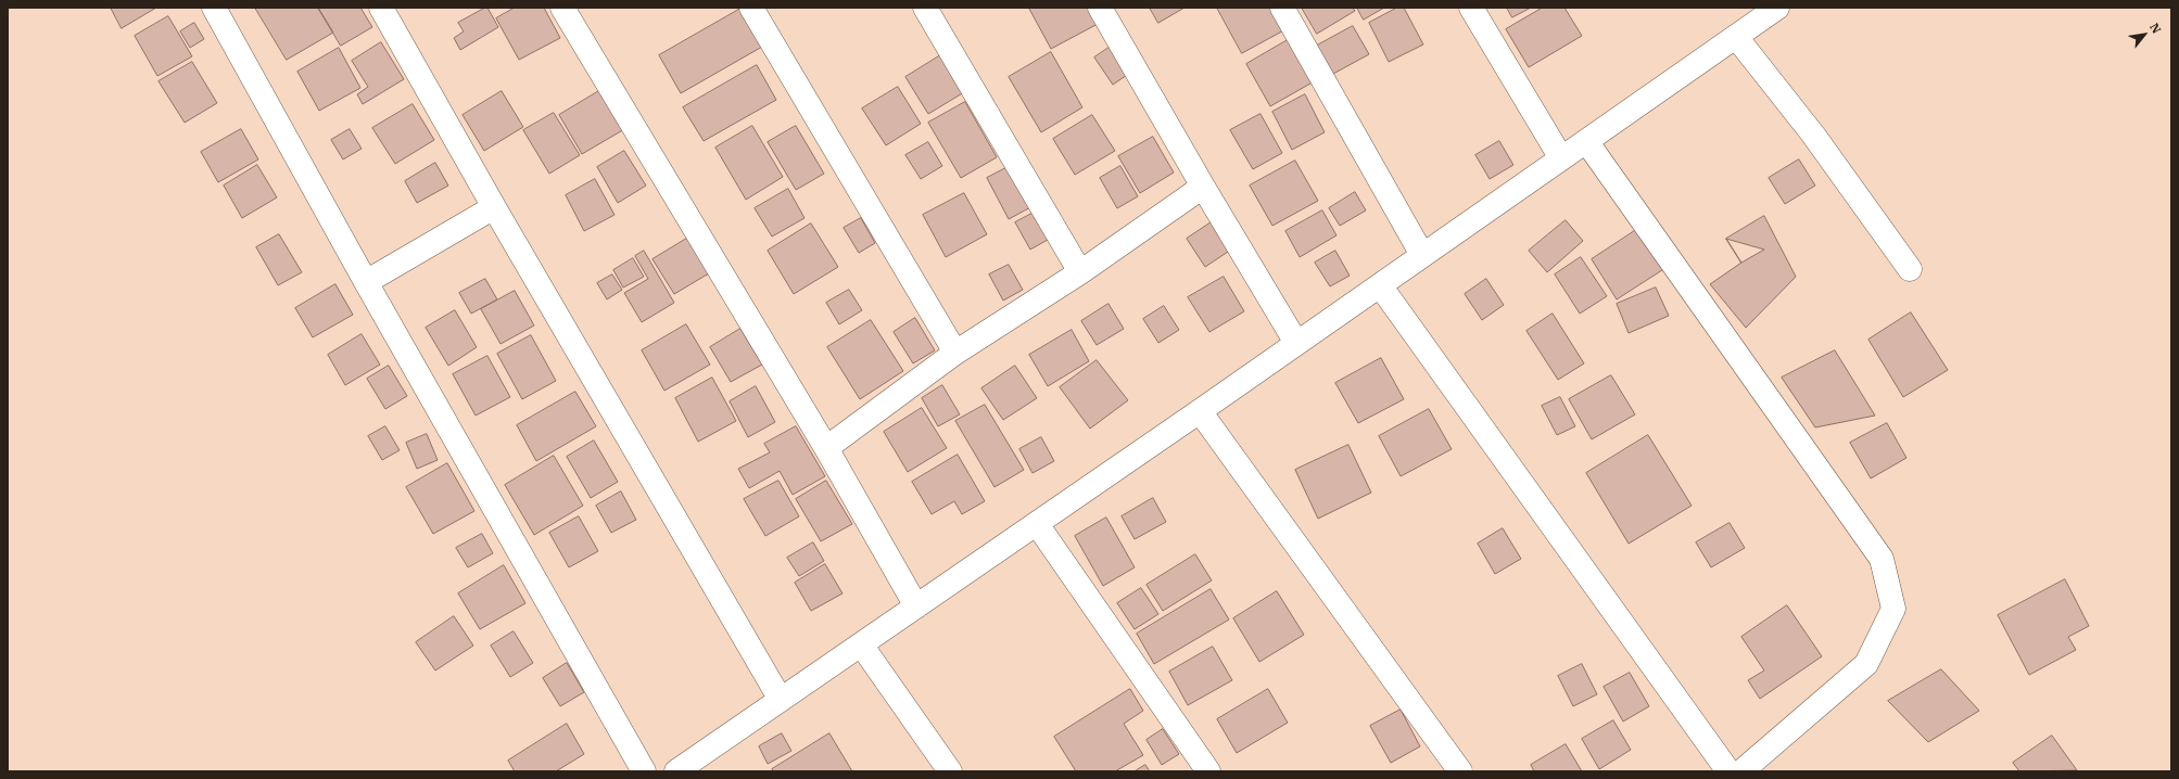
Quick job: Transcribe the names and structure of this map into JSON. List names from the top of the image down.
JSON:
{
  "north": "top right"
}
